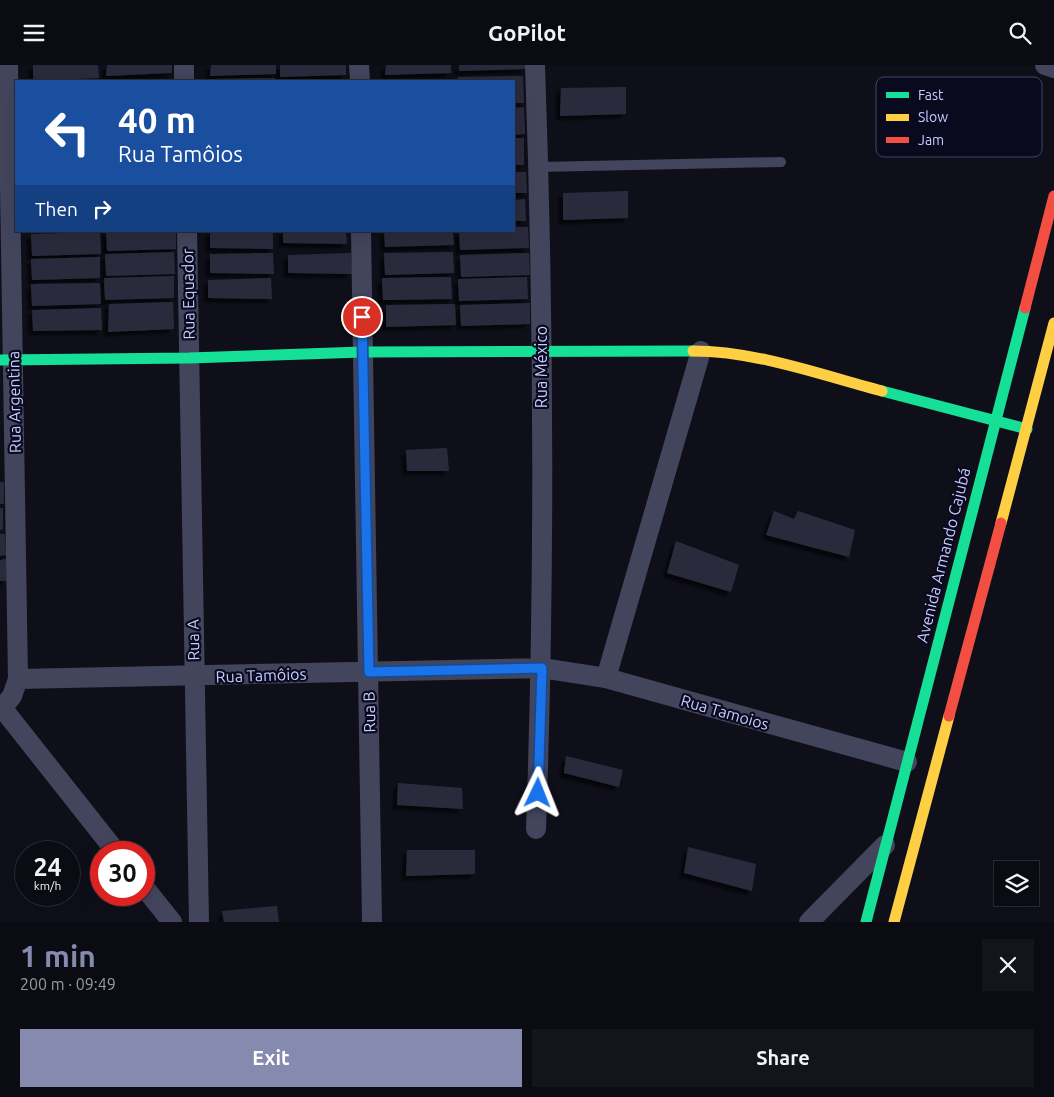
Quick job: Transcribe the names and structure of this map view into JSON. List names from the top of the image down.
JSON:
{
  "streets": {
    "main road": ["Avenida Armando Cajubá"],
    "street": [
      "Rua Equador",
      "Rua México",
      "Rua Argentina",
      "Rua A",
      "Rua Tamôios",
      "Rua B",
      "Rua Tamoios"
    ]
  },
  "crossings": [
    ["Rua Equador", "Rua A"],
    ["Rua México", "Rua Tamôios"],
    ["Rua México", "Rua Tamoios"],
    ["Rua Argentina", "Rua Tamôios"],
    ["Avenida Armando Cajubá", "Rua Tamoios"],
    ["Rua A", "Rua Tamôios"],
    ["Rua Tamôios", "Rua B"],
    ["Rua Tamôios", "Rua Tamoios"]
  ],
  "legend": ["Fast", "Slow", "Jam"],
  "page": {
    "header": "GoPilot",
    "turn": ["40 m", "Rua Tamôios"],
    "then": "Then",
    "speed": "24 km/h",
    "limit": "30",
    "heading": ["1 min", "200 m · 09:49"],
    "buttons": ["Exit", "Share"]
  }
}
